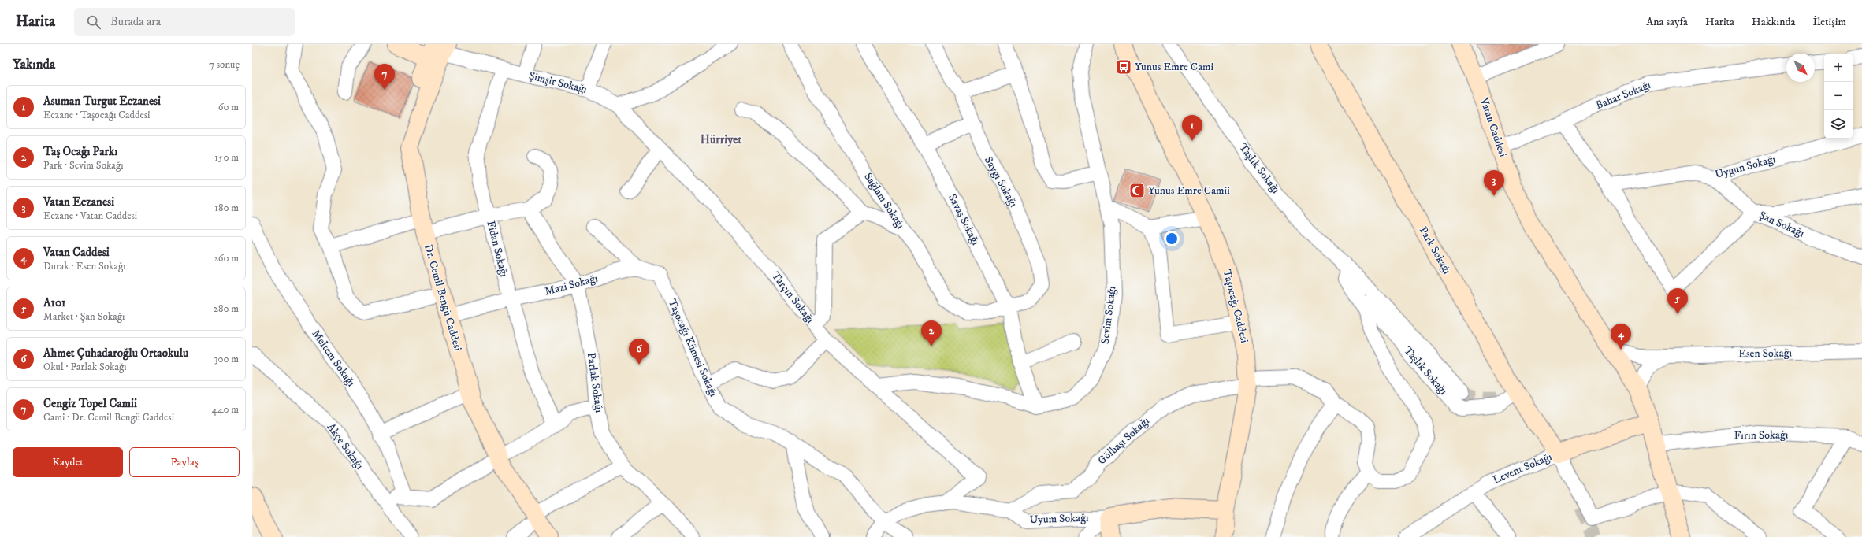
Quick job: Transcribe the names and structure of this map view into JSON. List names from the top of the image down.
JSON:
{
  "streets": {
    "street": [
      "Şimşir Sokağı",
      "Bahar Sokağı",
      "Vatan Caddesi",
      "Uygun Sokağı",
      "Taşlık Sokağı",
      "Saygı Sokağı",
      "Sağlam Sokağı",
      "Savaş Sokağı",
      "Şan Sokağı",
      "Fidan Sokağı",
      "Park Sokağı",
      "Mazi Sokağı",
      "Dr. Cemil Bengü Caddesi",
      "Tarçın Sokağı",
      "Taşocağı Caddesi",
      "Sevim Sokağı",
      "Taşocağı Kümesi Sokağı",
      "Esen Sokağı",
      "Meltem Sokağı",
      "Parlak Sokağı",
      "Fırın Sokağı",
      "Gölbaşı Sokağı",
      "Akçe Sokağı",
      "Levent Sokağı",
      "Uyum Sokağı"
    ]
  },
  "crossings": [
    ["Şimşir Sokağı", "Fidan Sokağı"],
    ["Şimşir Sokağı", "Dr. Cemil Bengü Caddesi"],
    ["Şimşir Sokağı", "Tarçın Sokağı"],
    ["Bahar Sokağı", "Vatan Caddesi"],
    ["Vatan Caddesi", "Esen Sokağı"],
    ["Vatan Caddesi", "Fırın Sokağı"],
    ["Vatan Caddesi", "Levent Sokağı"],
    ["Uygun Sokağı", "Şan Sokağı"],
    ["Taşlık Sokağı", "Park Sokağı"],
    ["Saygı Sokağı", "Sağlam Sokağı"],
    ["Saygı Sokağı", "Savaş Sokağı"],
    ["Sağlam Sokağı", "Savaş Sokağı"],
    ["Savaş Sokağı", "Sevim Sokağı"],
    ["Fidan Sokağı", "Mazi Sokağı"],
    ["Park Sokağı", "Levent Sokağı"],
    ["Mazi Sokağı", "Dr. Cemil Bengü Caddesi"],
    ["Mazi Sokağı", "Taşocağı Kümesi Sokağı"],
    ["Mazi Sokağı", "Parlak Sokağı"],
    ["Tarçın Sokağı", "Sevim Sokağı"],
    ["Tarçın Sokağı", "Uyum Sokağı"],
    ["Taşocağı Caddesi", "Gölbaşı Sokağı"],
    ["Taşocağı Kümesi Sokağı", "Uyum Sokağı"],
    ["Gölbaşı Sokağı", "Uyum Sokağı"]
  ],
  "districts": ["Hürriyet"],
  "places": {
    "bus stop": ["Yunus Emre Cami"],
    "mosque": ["Yunus Emre Camii"]
  },
  "north": "bottom right",
  "page": {
    "header": "Harita",
    "search": "Burada ara",
    "nav": [
      "Ana sayfa",
      "Harita",
      "Hakkında",
      "İletişim"
    ],
    "heading": ["Yakında", "7 sonuç"],
    "map_buttons": ["+", "−"],
    "pins": [
      "7",
      "1",
      "3",
      "5",
      "2",
      "4",
      "6"
    ],
    "list": [
      {
        "mark": "1",
        "name": "Asuman Turgut Eczanesi",
        "note": "Eczane · Taşocağı Caddesi",
        "value": "60 m"
      },
      {
        "mark": "2",
        "name": "Taş Ocağı Parkı",
        "note": "Park · Sevim Sokağı",
        "value": "150 m"
      },
      {
        "mark": "3",
        "name": "Vatan Eczanesi",
        "note": "Eczane · Vatan Caddesi",
        "value": "180 m"
      },
      {
        "mark": "4",
        "name": "Vatan Caddesi",
        "note": "Durak · Esen Sokağı",
        "value": "260 m"
      },
      {
        "mark": "5",
        "name": "A101",
        "note": "Market · Şan Sokağı",
        "value": "280 m"
      },
      {
        "mark": "6",
        "name": "Ahmet Çuhadaroğlu Ortaokulu",
        "note": "Okul · Parlak Sokağı",
        "value": "300 m"
      },
      {
        "mark": "7",
        "name": "Cengiz Topel Camii",
        "note": "Cami · Dr. Cemil Bengü Caddesi",
        "value": "440 m"
      }
    ],
    "buttons": ["Kaydet", "Paylaş"]
  }
}
